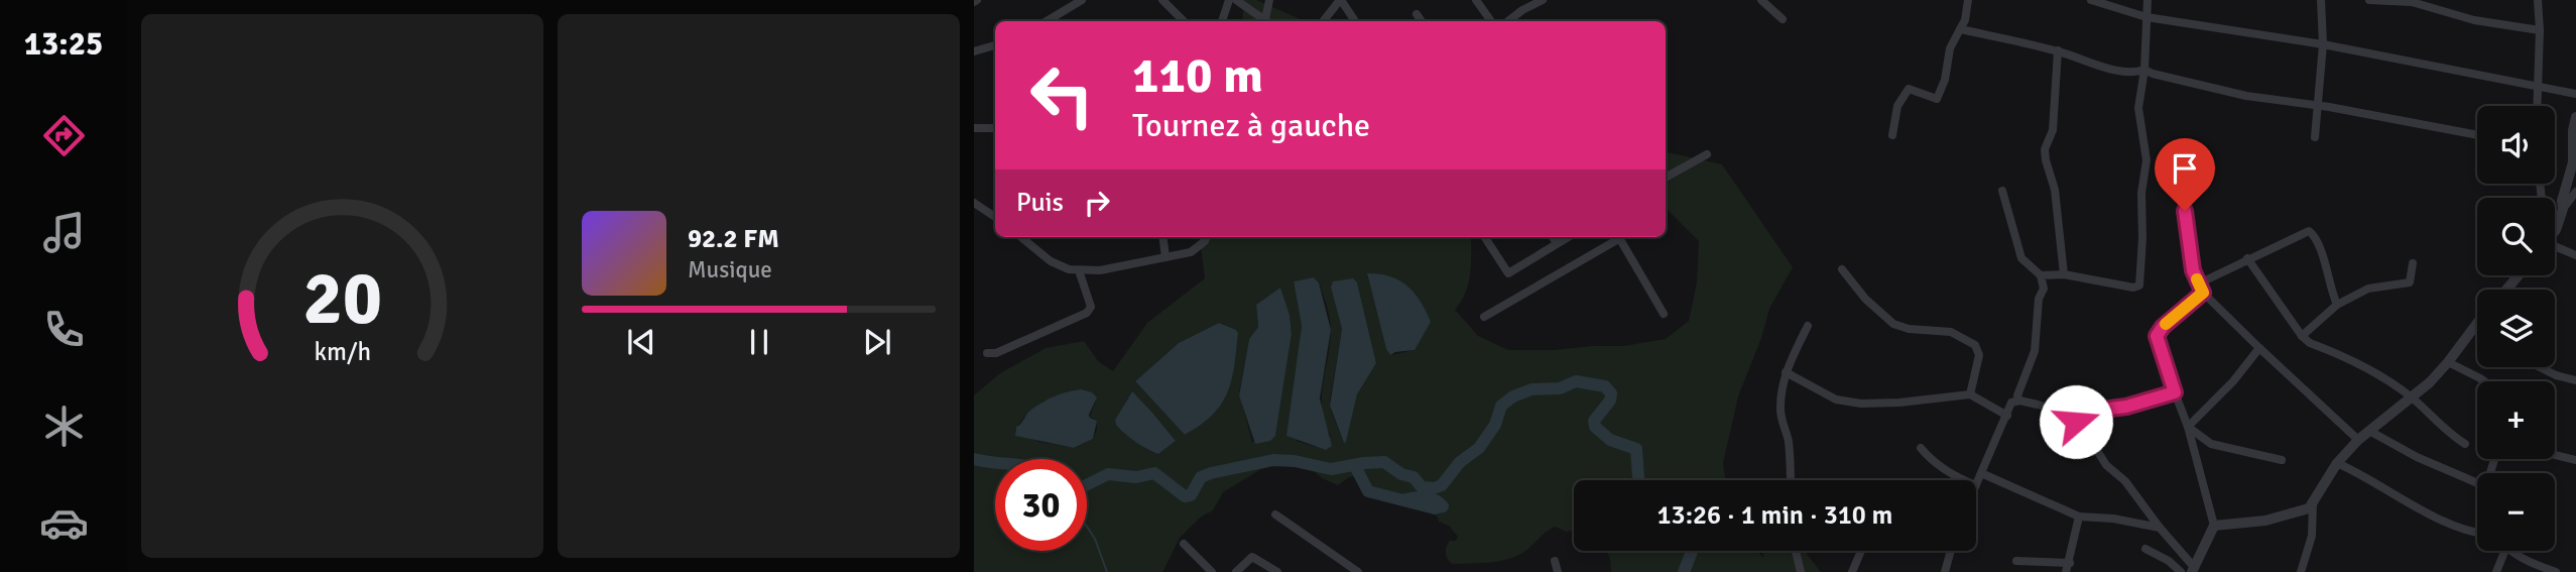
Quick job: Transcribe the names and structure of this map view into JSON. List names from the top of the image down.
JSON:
{
  "page": {
    "tabs": "13:25",
    "turn": ["110 m", "Tournez à gauche"],
    "map_buttons": ["+", "−"],
    "then": "Puis",
    "song": ["92.2 FM", "Musique"],
    "limit": "30",
    "trip": "13:26 · 1 min · 310 m",
    "gauge": ["20", "km/h"]
  }
}
